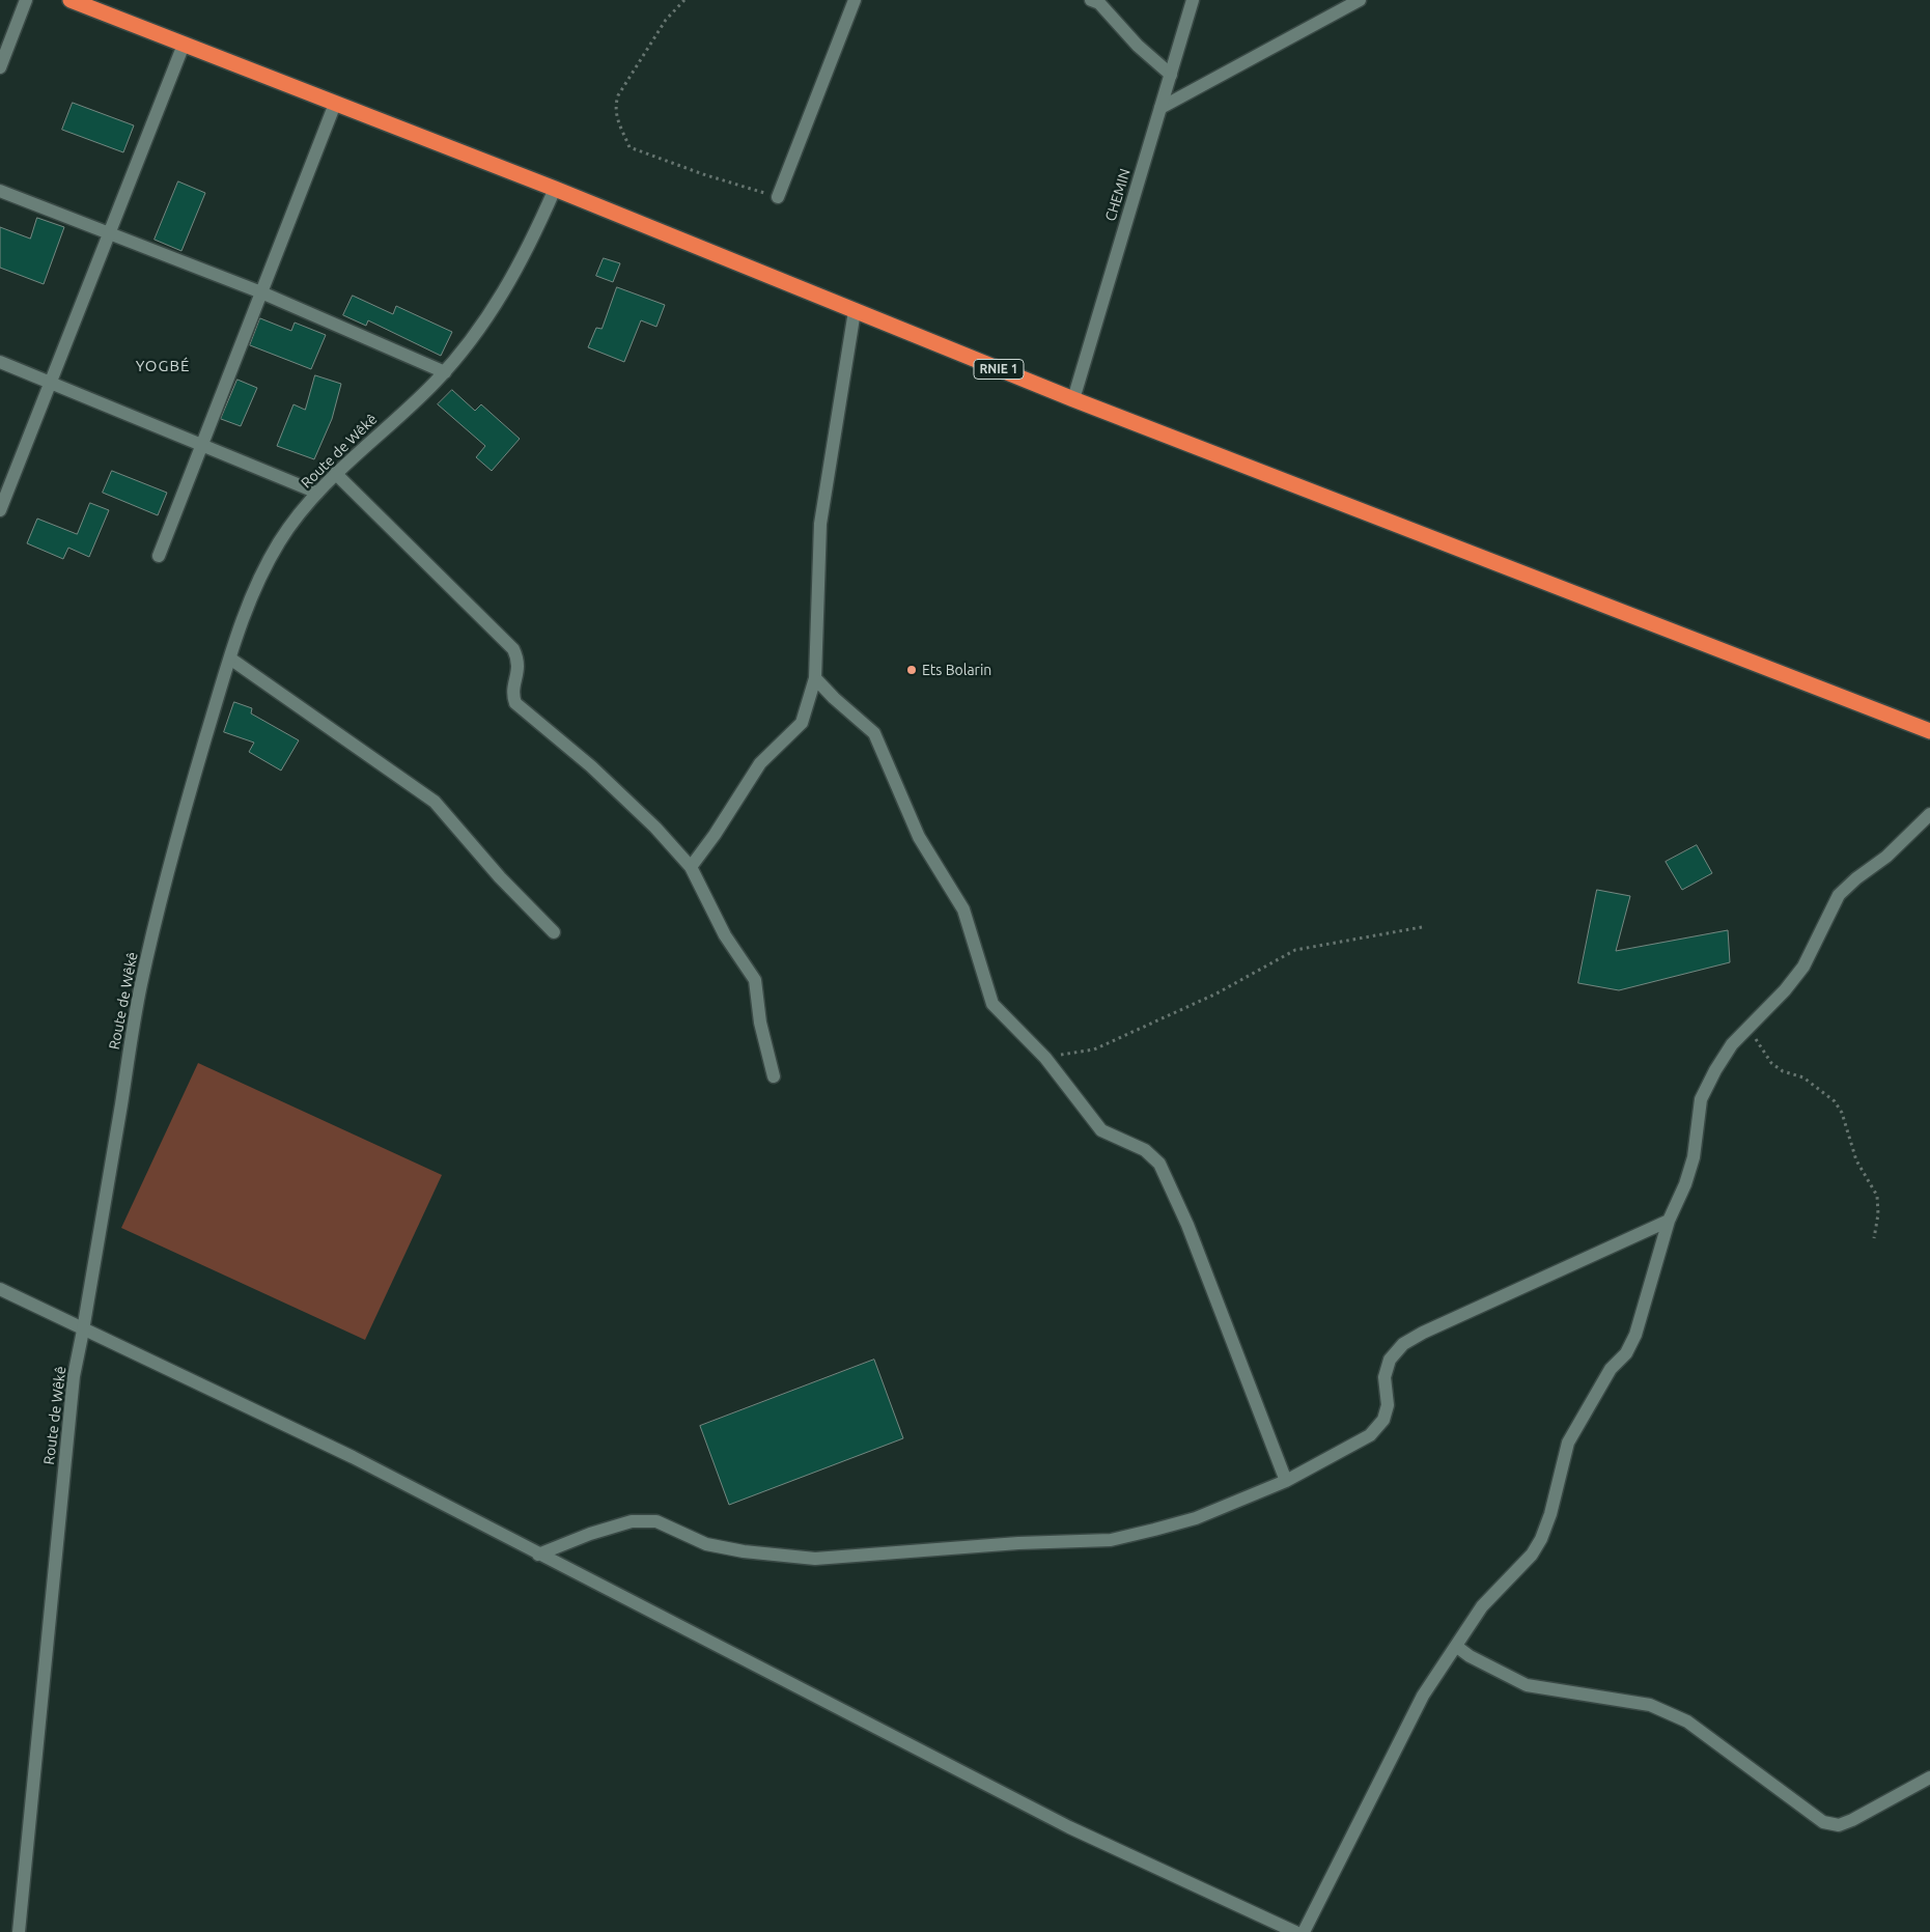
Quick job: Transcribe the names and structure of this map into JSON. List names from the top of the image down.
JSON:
{
  "streets": {
    "highway": ["RNIE 1"],
    "street": ["CHEMIN", "Route de Wêkê"]
  },
  "crossings": [
    ["CHEMIN", "RNIE 1"],
    ["RNIE 1", "Route de Wêkê"]
  ],
  "districts": ["YOGBÉ"],
  "places": ["Ets Bolarin"]
}
